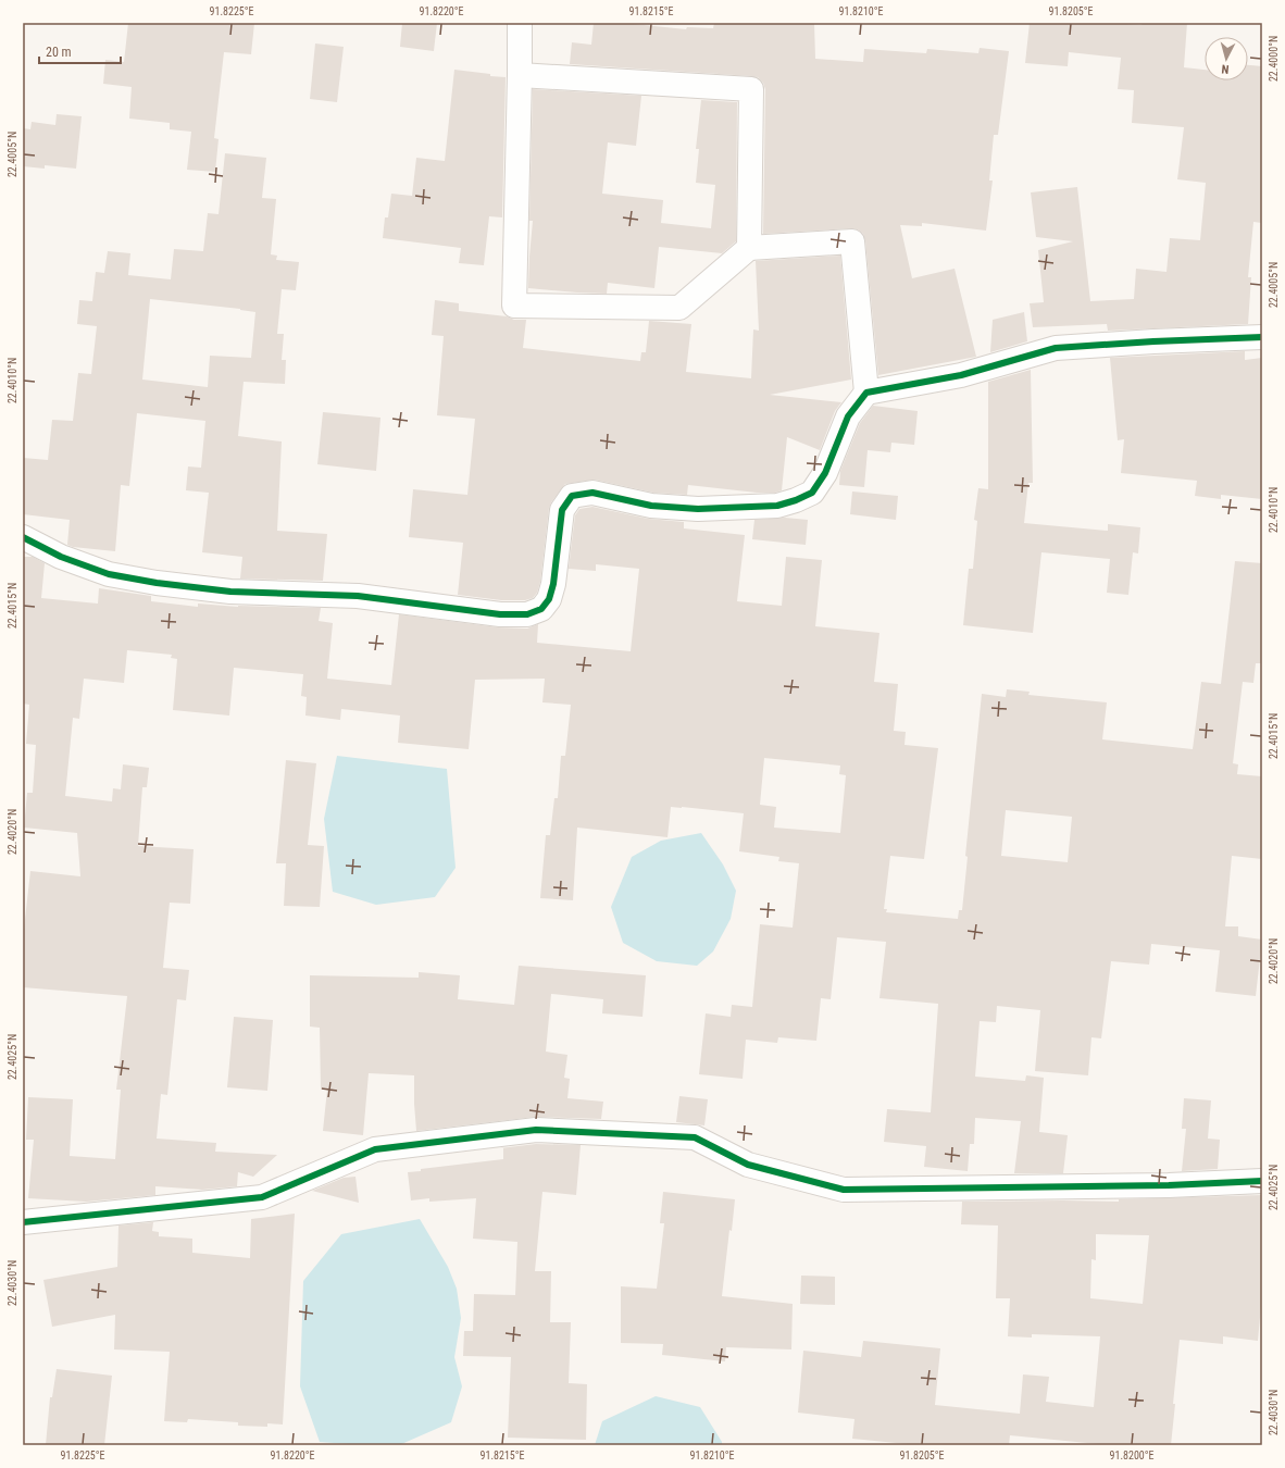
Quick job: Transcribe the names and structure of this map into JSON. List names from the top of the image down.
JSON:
{
  "scale_bar": "20 m",
  "north": "bottom",
  "coordinates": [
    "91.8225°E",
    "91.8220°E",
    "91.8215°E",
    "91.8210°E",
    "91.8205°E",
    "22.4000°N",
    "22.4005°N",
    "22.4010°N",
    "22.4015°N",
    "22.4020°N",
    "22.4025°N",
    "22.4030°N",
    "91.8200°E"
  ]
}
